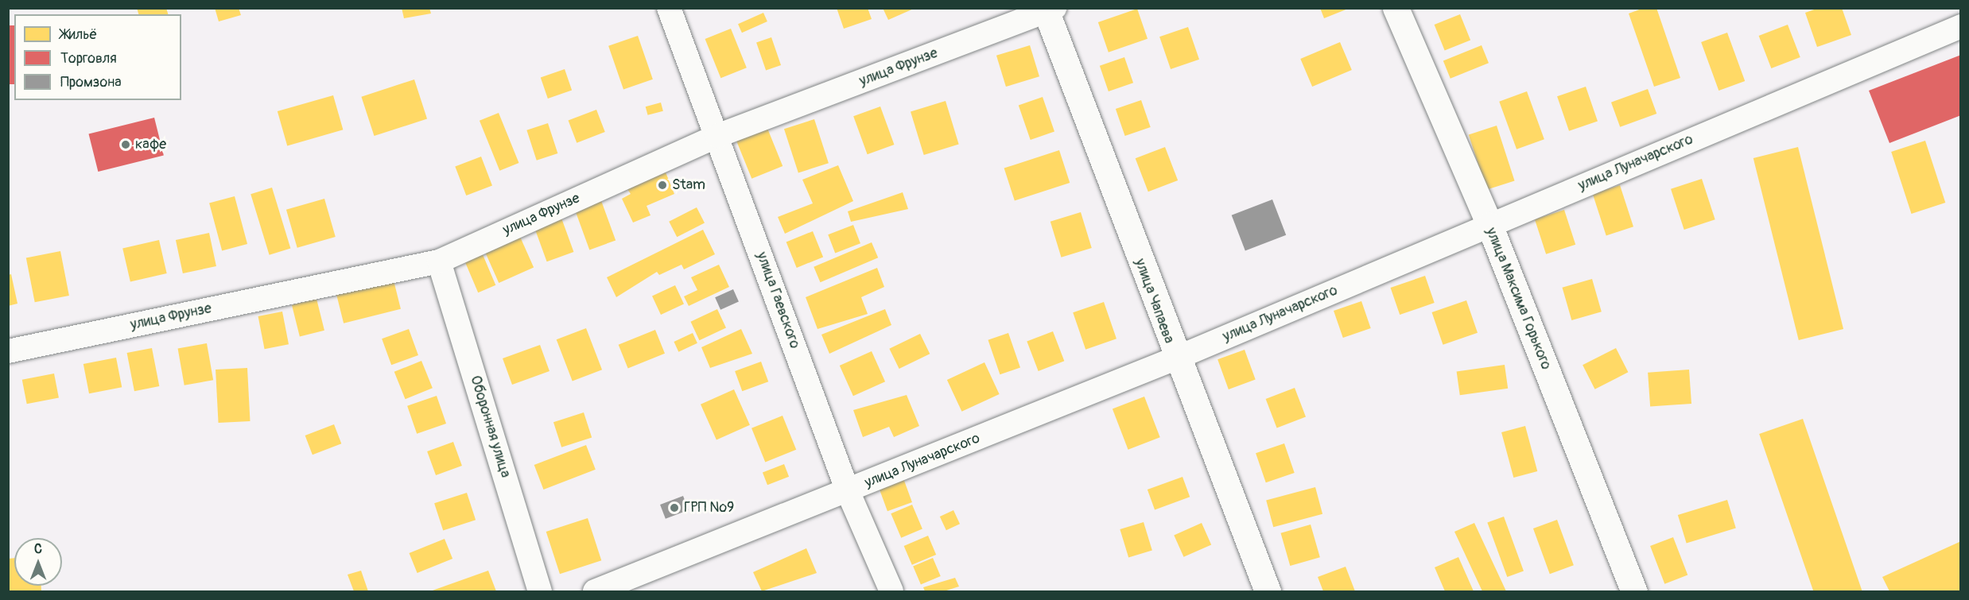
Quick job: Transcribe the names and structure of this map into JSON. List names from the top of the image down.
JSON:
{
  "streets": {
    "street": [
      "улица Фрунзе",
      "улица Луначарского",
      "улица Максима Горького",
      "улица Гаевского",
      "улица Чапаева",
      "Оборонная улица"
    ]
  },
  "crossings": [
    ["улица Фрунзе", "улица Гаевского"],
    ["улица Фрунзе", "улица Чапаева"],
    ["улица Фрунзе", "Оборонная улица"],
    ["улица Луначарского", "улица Максима Горького"],
    ["улица Луначарского", "улица Гаевского"],
    ["улица Луначарского", "улица Чапаева"]
  ],
  "places": ["кафе", "Stam", "ГРП №9"],
  "legend": ["Жильё", "Торговля", "Промзона"],
  "north": "top"
}
